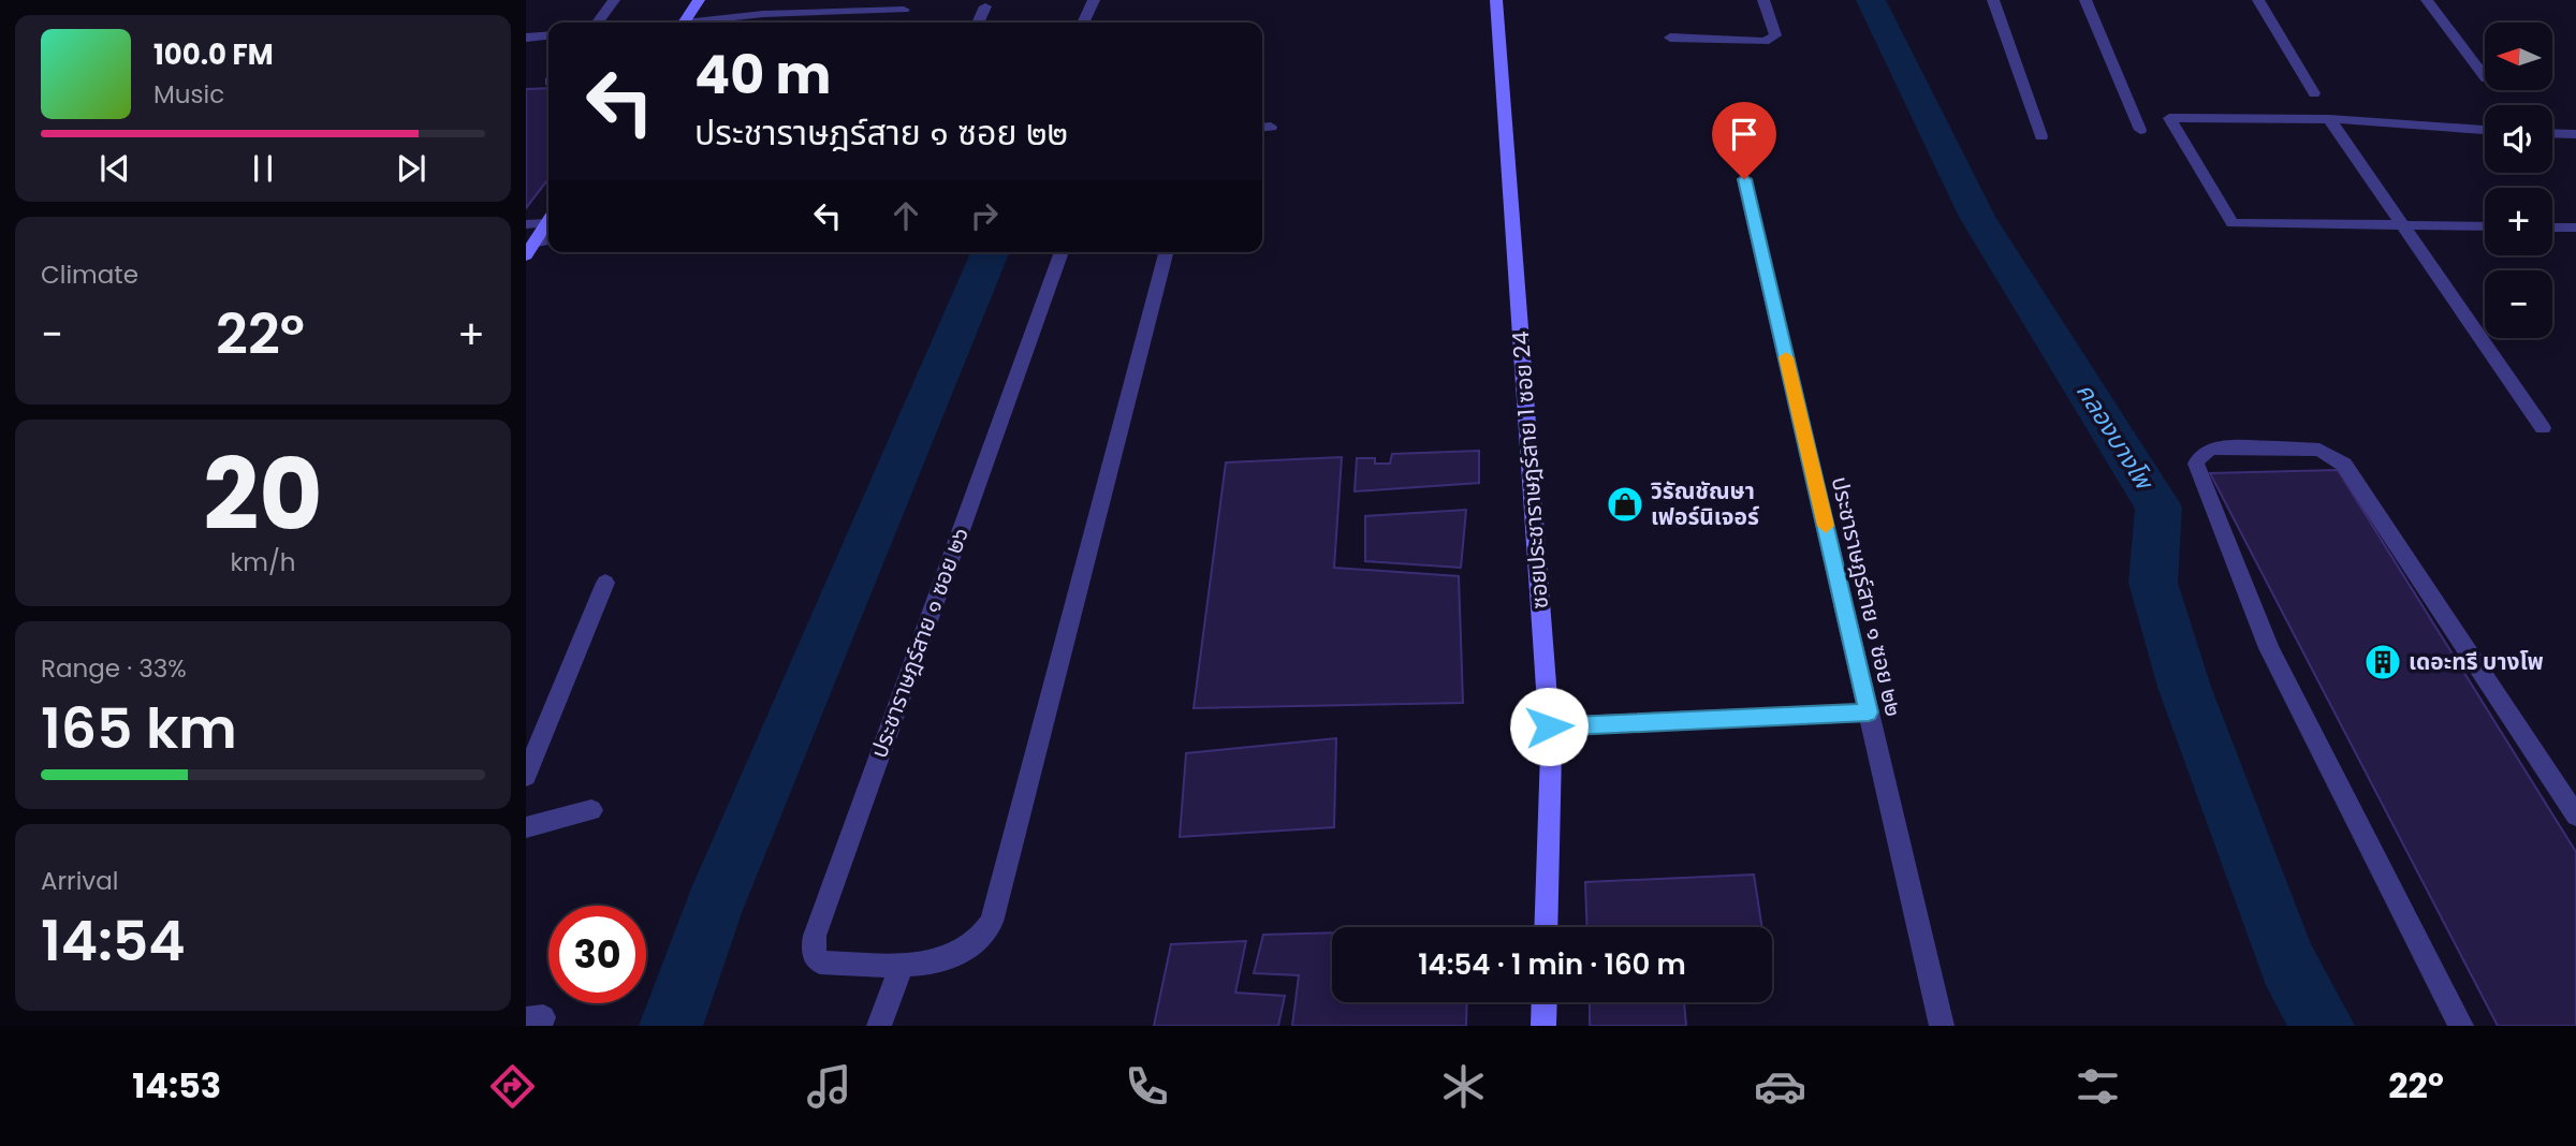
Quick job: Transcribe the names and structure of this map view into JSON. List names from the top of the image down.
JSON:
{
  "streets": {
    "street": ["ซอยประชาราษฎร์สาย 1 ซอย 24", "ประชาราษฎร์สาย ๑ ซอย ๒๒", "ประชาราษฎร์สาย ๑ ซอย ๒๖"]
  },
  "water": ["คลองบางโพ"],
  "places": {
    "shop": ["วิรัณชัณษา เฟอร์นิเจอร์"],
    "building": ["เดอะทรี บางโพ"]
  },
  "north": "left",
  "page": {
    "map_buttons": ["+", "−"],
    "turn": ["40 m", "ประชาราษฎร์สาย ๑ ซอย ๒๒"],
    "song": ["100.0 FM", "Music"],
    "tile": [
      "Climate",
      ["20", "km/h"],
      ["Range · 33%", "165 km"],
      ["Arrival", "14:54"]
    ],
    "heat": ["−", "22°", "+"],
    "limit": "30",
    "trip": "14:54 · 1 min · 160 m",
    "tabs": ["14:53", "22°"]
  }
}
